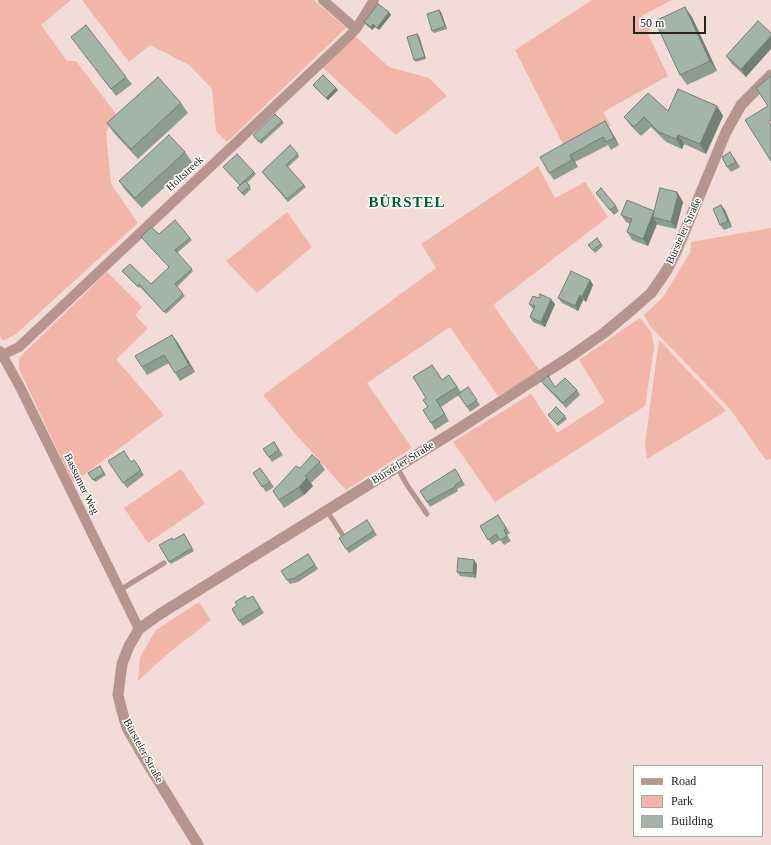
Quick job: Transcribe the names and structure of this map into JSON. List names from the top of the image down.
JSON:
{
  "streets": {
    "street": ["Holtstreek", "Bürsteler Straße", "Bassumer Weg"]
  },
  "crossings": [
    ["Holtstreek", "Bassumer Weg"],
    ["Bürsteler Straße", "Bassumer Weg"]
  ],
  "districts": ["BÜRSTEL"],
  "legend": ["Road", "Park", "Building"],
  "scale_bar": "50 m"
}
